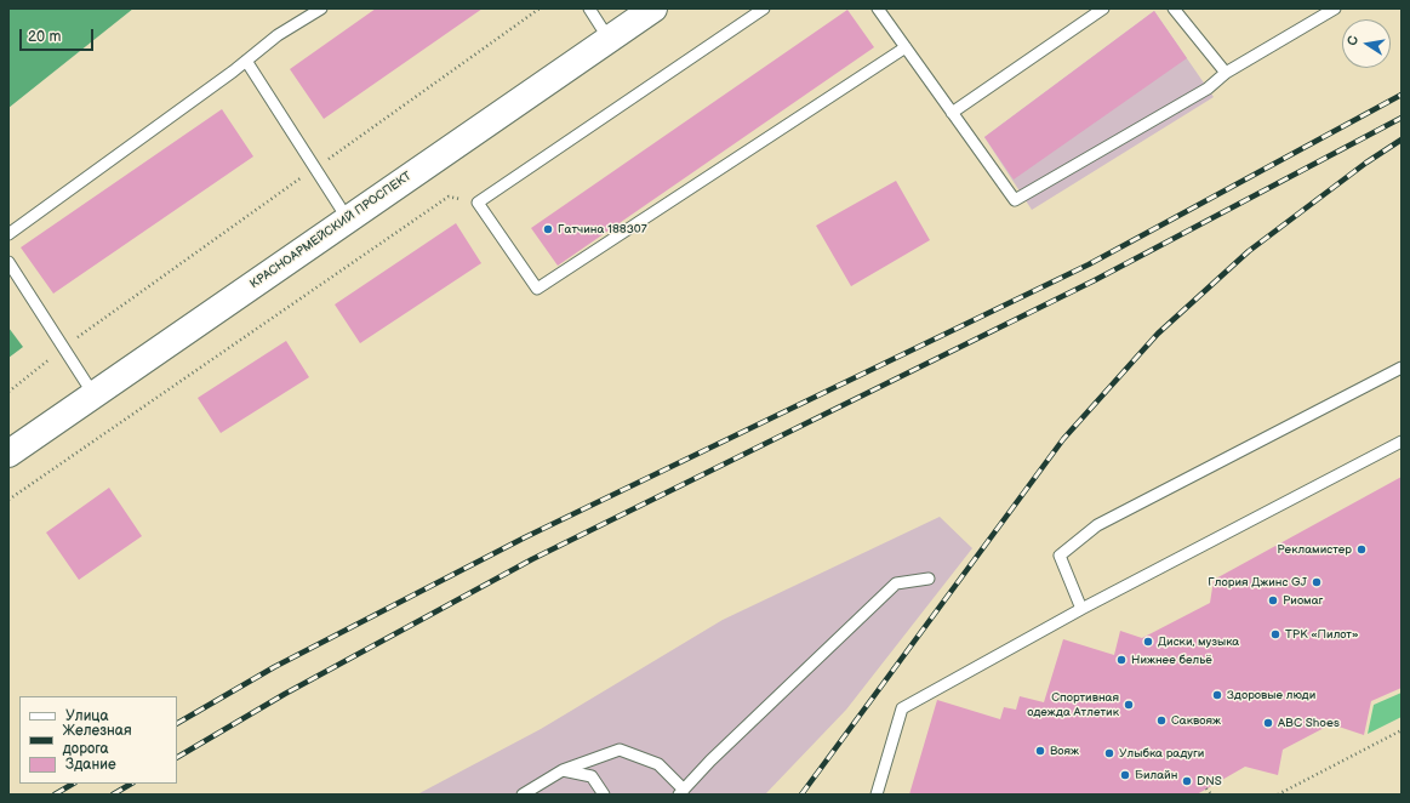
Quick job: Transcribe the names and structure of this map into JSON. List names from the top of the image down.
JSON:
{
  "streets": {
    "main road": ["КРАСНОАРМЕЙСКИЙ ПРОСПЕКТ"]
  },
  "places": [
    "Гатчина 188307",
    "Рекламистер",
    "Глория Джинс GJ",
    "Риомаг",
    "ТРК «Пилот»",
    "Диски, музыка",
    "Нижнее бельё",
    "Здоровые люди",
    "Спортивная одежда Атлетик",
    "Саквояж",
    "ABC Shoes",
    "Вояж",
    "Улыбка радуги",
    "Билайн",
    "DNS"
  ],
  "legend": ["Улица", "Железная дорога", "Здание"],
  "scale_bar": "20 m",
  "north": "left"
}
